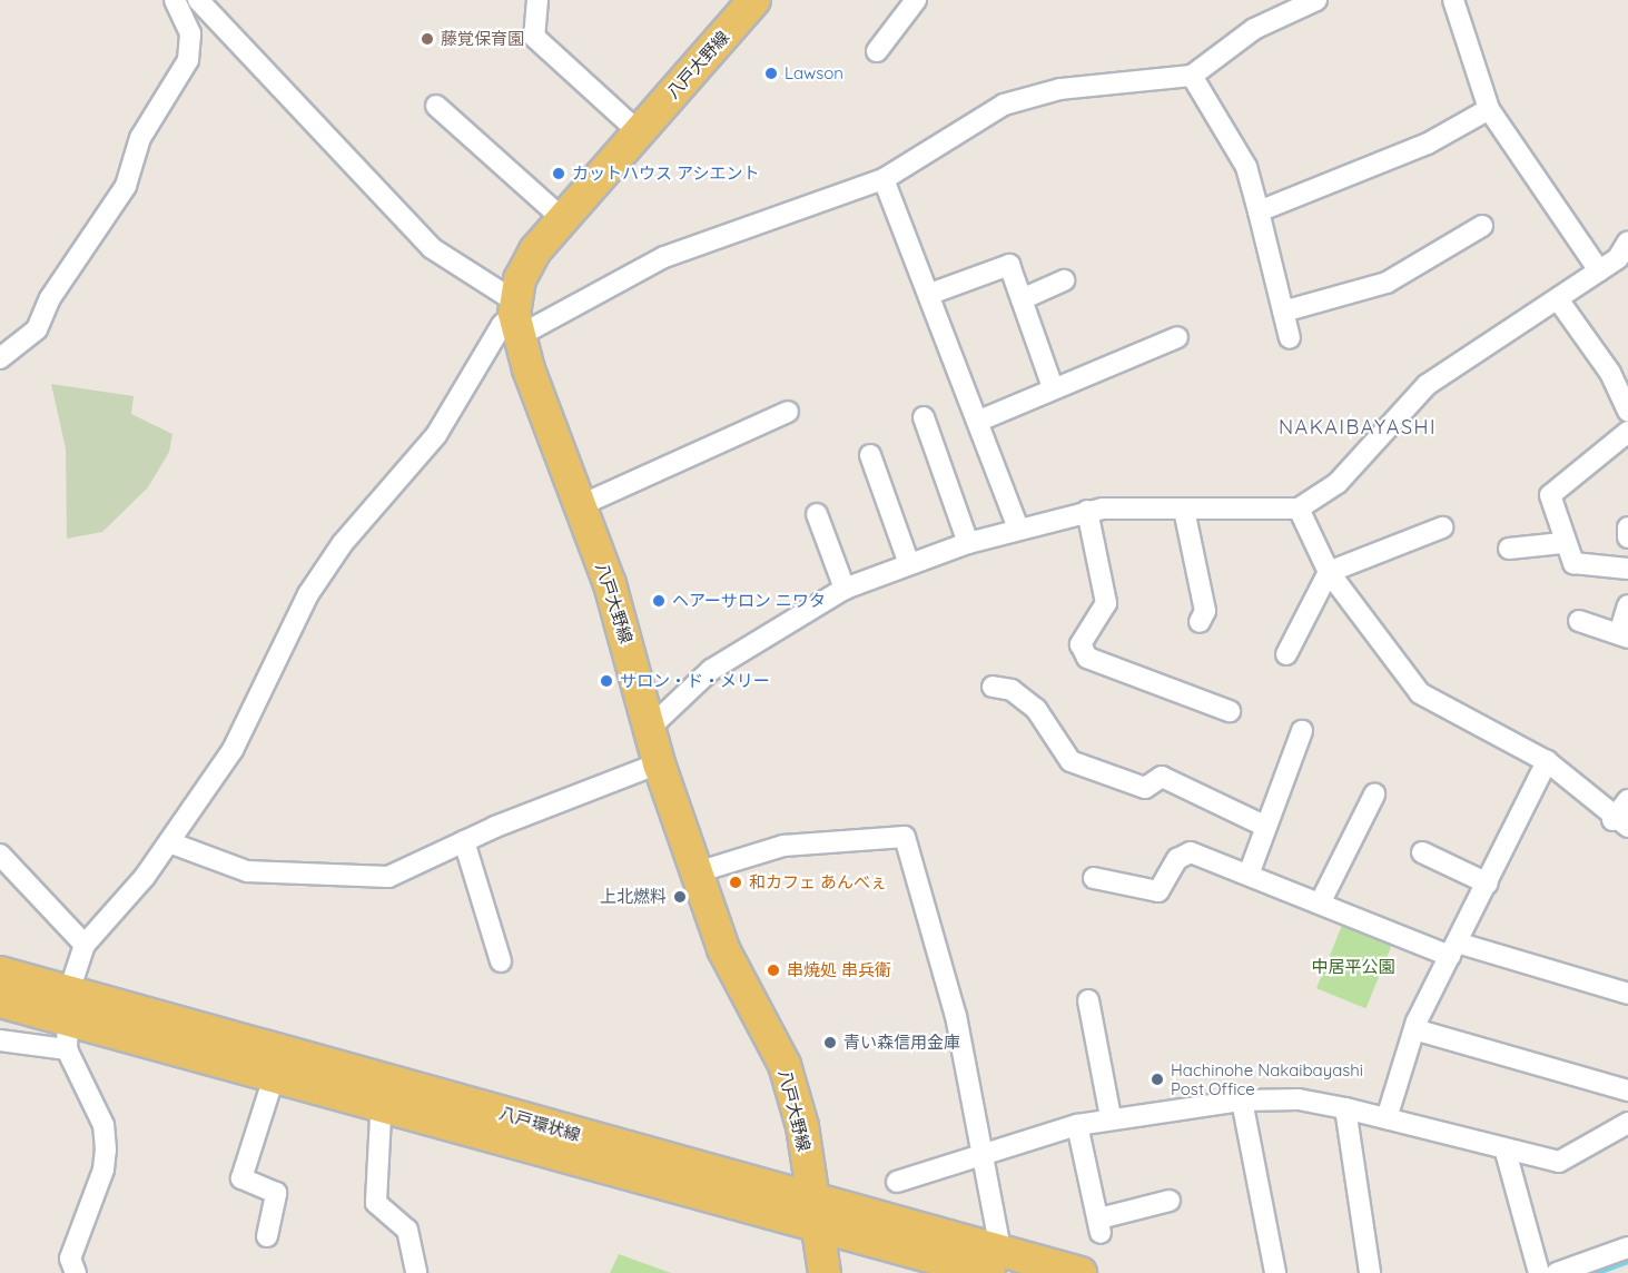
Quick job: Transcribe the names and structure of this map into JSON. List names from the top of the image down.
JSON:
{
  "streets": {
    "main road": ["八戸大野線", "八戸環状線"]
  },
  "crossings": [
    ["八戸大野線", "八戸環状線"]
  ],
  "districts": ["NAKAIBAYASHI"],
  "parks": ["中居平公園"],
  "places": [
    "藤覚保育園",
    "Lawson",
    "カットハウス アシエント",
    "ヘアーサロン ニワタ",
    "サロン・ド・メリー",
    "和カフェ あんべぇ",
    "上北燃料",
    "串焼処 串兵衛",
    "青い森信用金庫",
    "Hachinohe Nakaibayashi Post Office"
  ]
}
